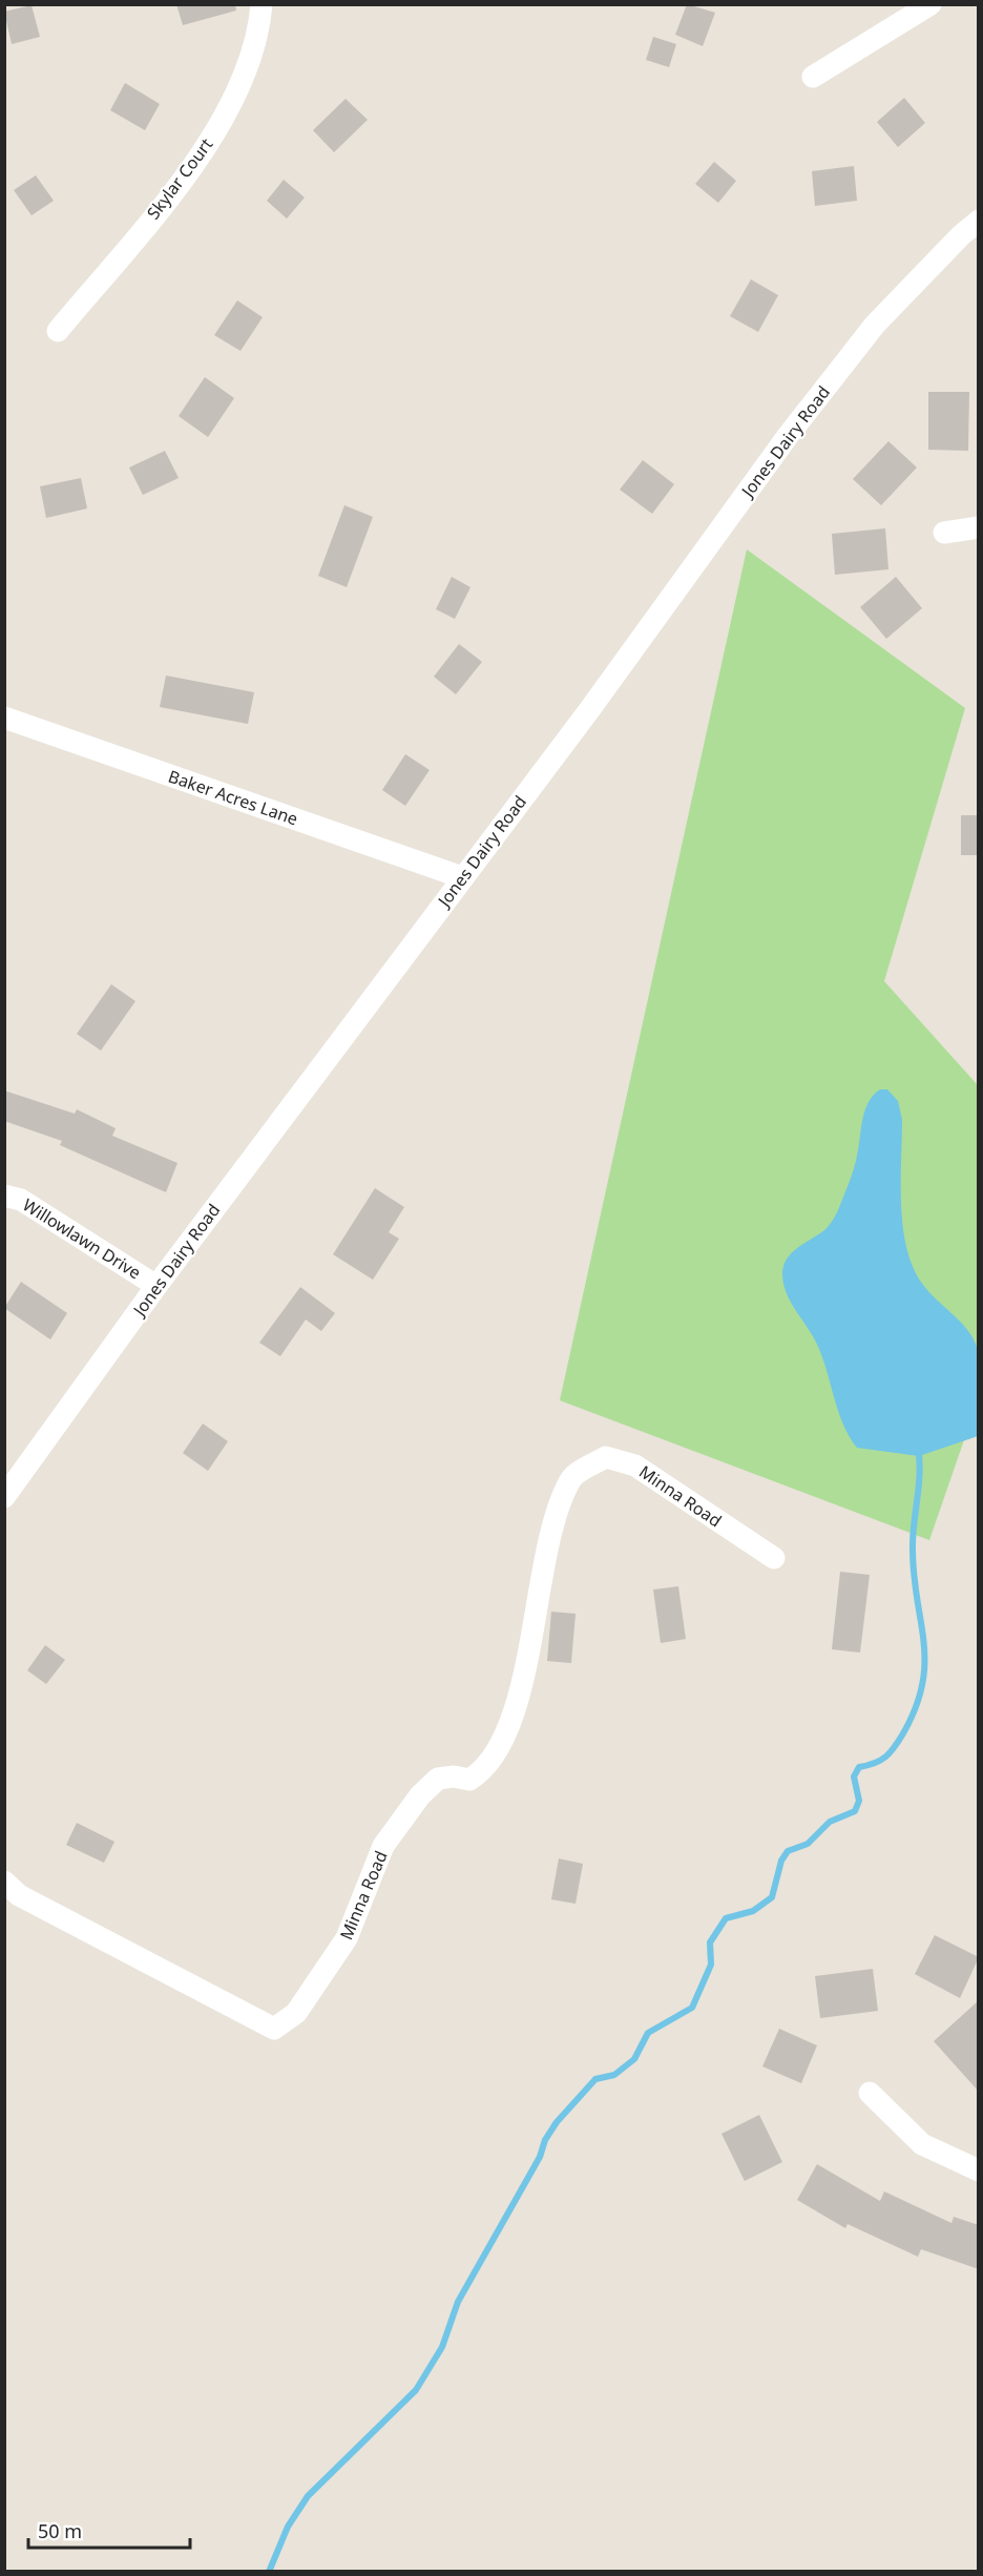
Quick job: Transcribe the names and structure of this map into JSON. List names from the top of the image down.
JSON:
{
  "streets": {
    "street": [
      "Skylar Court",
      "Jones Dairy Road",
      "Baker Acres Lane",
      "Willowlawn Drive",
      "Minna Road"
    ]
  },
  "crossings": [
    ["Jones Dairy Road", "Baker Acres Lane"],
    ["Jones Dairy Road", "Willowlawn Drive"]
  ],
  "scale_bar": "50 m"
}
